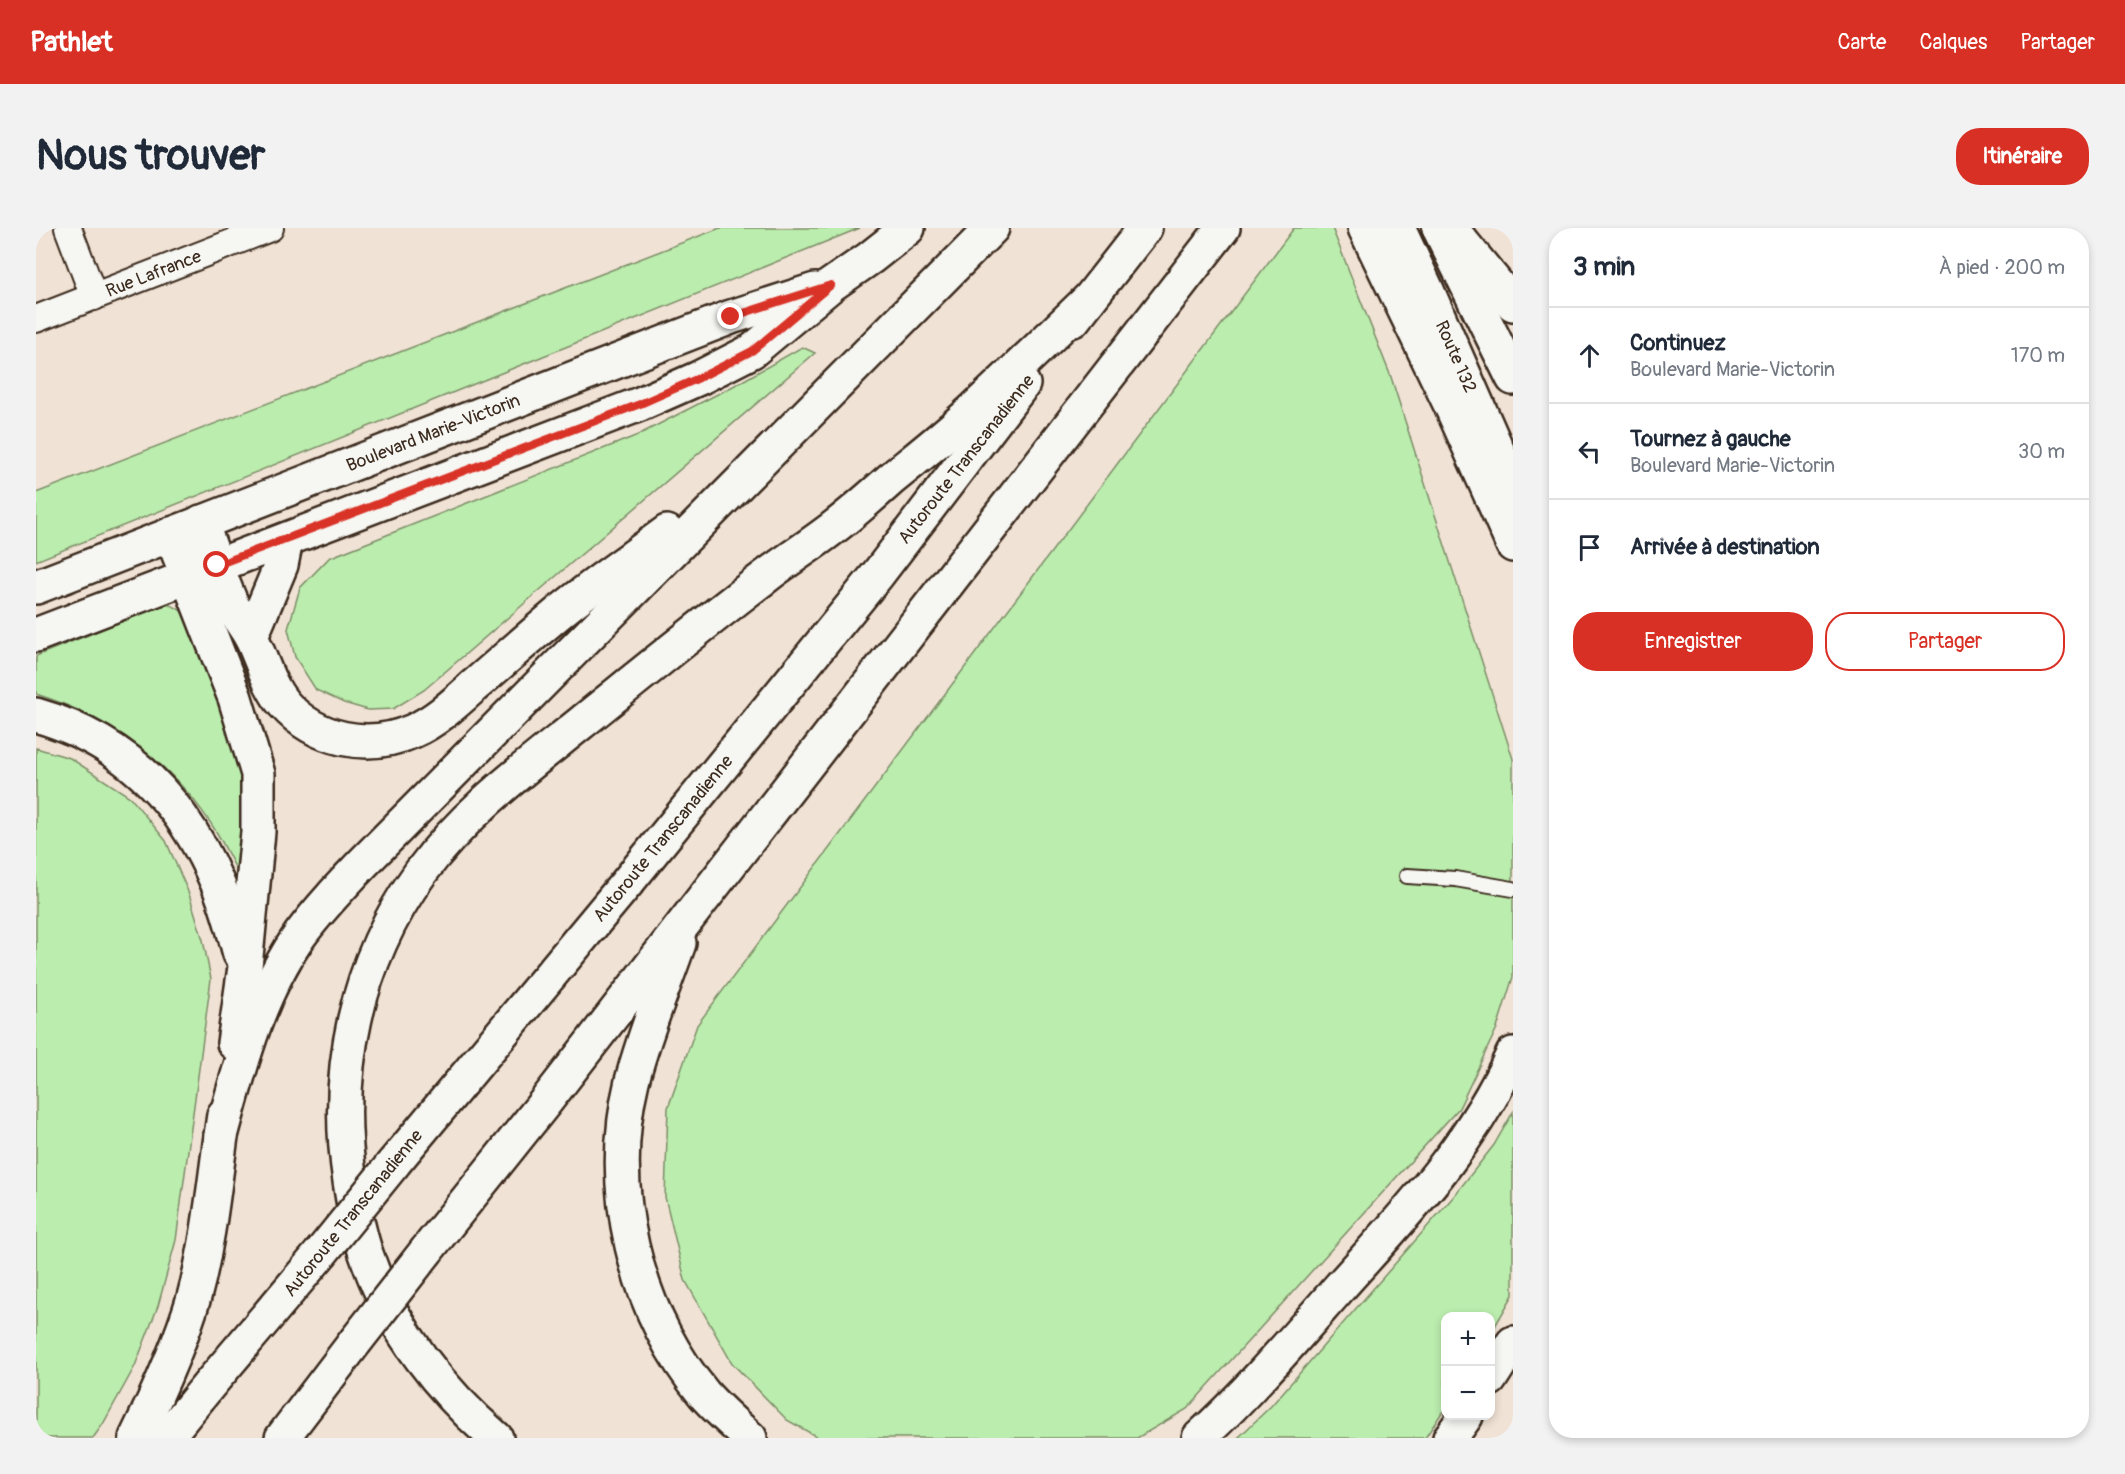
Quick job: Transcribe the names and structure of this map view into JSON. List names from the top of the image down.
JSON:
{
  "streets": {
    "main road": ["Route 132", "Boulevard Marie-Victorin", "Autoroute Transcanadienne"],
    "street": ["Rue Lafrance"]
  },
  "page": {
    "header": "Pathlet",
    "nav": ["Carte", "Calques", "Partager"],
    "buttons": [
      "Itinéraire",
      ["Enregistrer", "Partager"]
    ],
    "title": "Nous trouver",
    "heading": ["3 min", "À pied · 200 m"],
    "list": [
      ["Continuez", "Boulevard Marie-Victorin", "170 m"],
      ["Tournez à gauche", "Boulevard Marie-Victorin", "30 m"],
      "Arrivée à destination"
    ],
    "map_buttons": ["+", "−"]
  }
}
